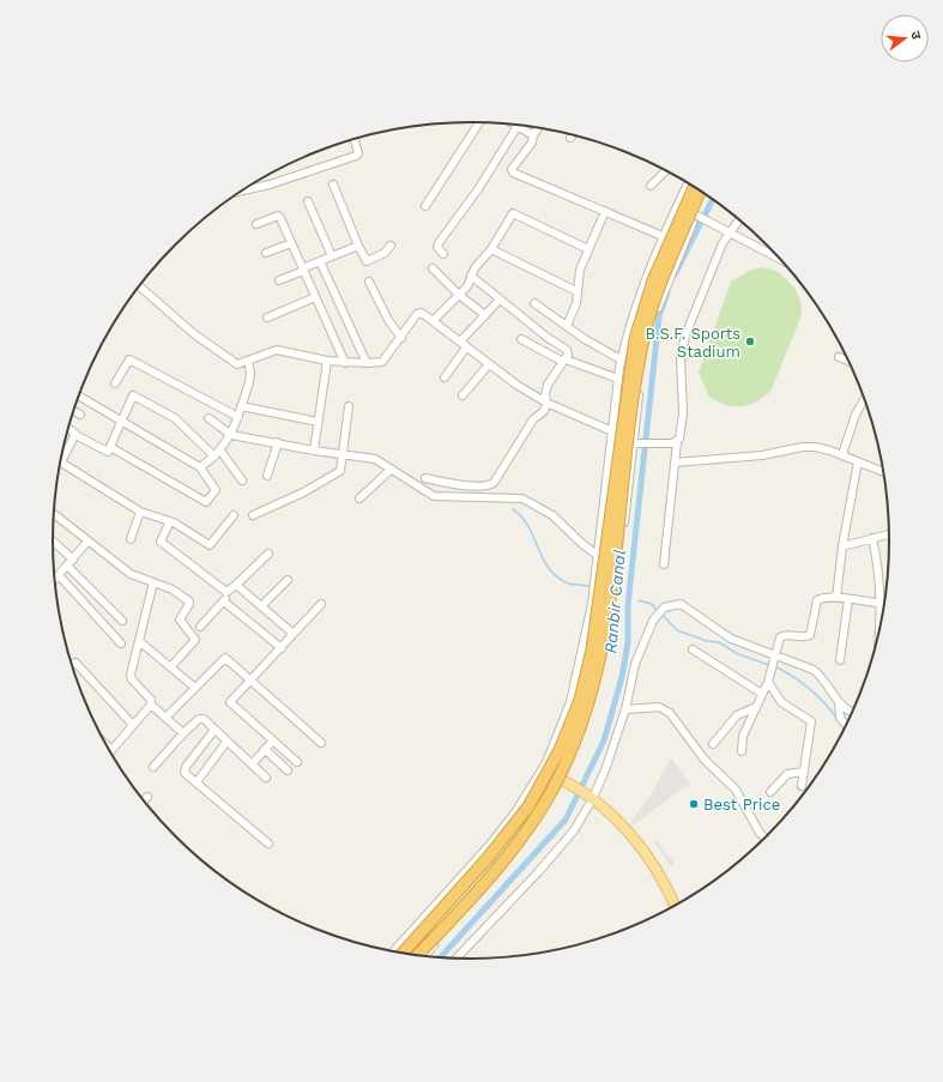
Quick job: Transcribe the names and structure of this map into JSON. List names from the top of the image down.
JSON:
{
  "water": ["Ranbir Canal"],
  "places": ["B.S.F. Sports Stadium", "Best Price"],
  "north": "right"
}
